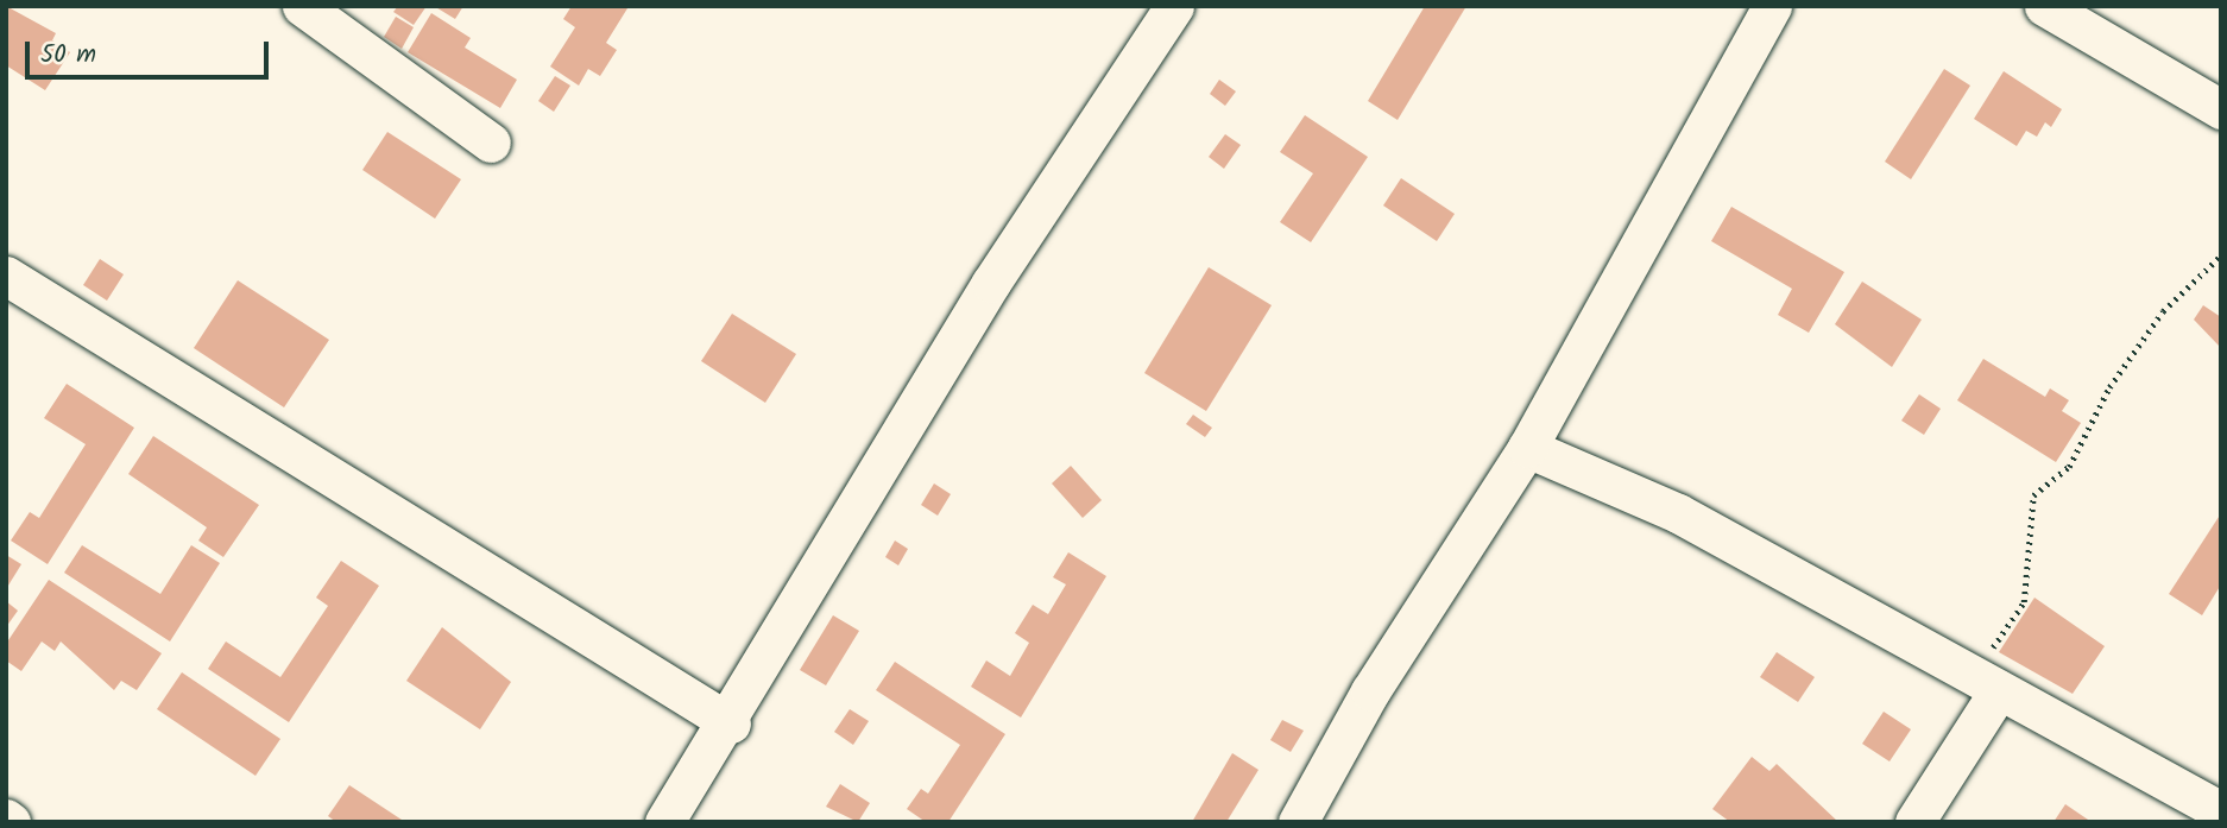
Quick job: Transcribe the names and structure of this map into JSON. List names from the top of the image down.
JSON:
{
  "scale_bar": "50 m"
}
